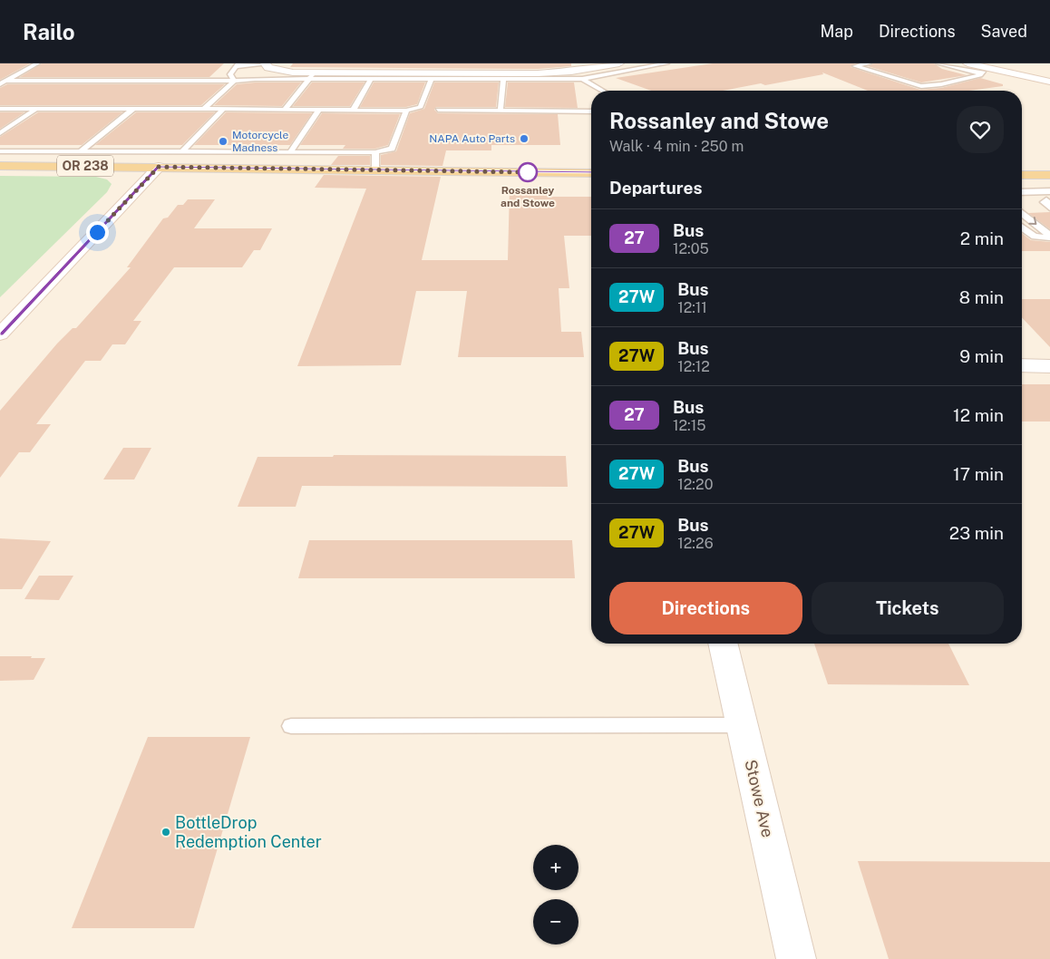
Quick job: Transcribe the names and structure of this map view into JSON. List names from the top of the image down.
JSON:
{
  "streets": {
    "main road": ["OR 238"],
    "street": ["Stowe Ave"]
  },
  "places": [
    "NAPA Auto Parts",
    "Motorcycle Madness",
    "Rossanley and Stowe",
    "BottleDrop Redemption Center"
  ],
  "lines": ["bus line 27"],
  "page": {
    "header": "Railo",
    "nav": ["Map", "Directions", "Saved"],
    "heading": [
      ["Rossanley and Stowe", "Walk · 4 min · 250 m"],
      "Departures"
    ],
    "list": [
      {
        "mark": "27",
        "name": "Bus",
        "note": "12:05",
        "value": "2 min"
      },
      {
        "mark": "27W",
        "name": "Bus",
        "note": "12:11",
        "value": "8 min"
      },
      {
        "mark": "27W",
        "name": "Bus",
        "note": "12:12",
        "value": "9 min"
      },
      {
        "mark": "27",
        "name": "Bus",
        "note": "12:15",
        "value": "12 min"
      },
      {
        "mark": "27W",
        "name": "Bus",
        "note": "12:20",
        "value": "17 min"
      },
      {
        "mark": "27W",
        "name": "Bus",
        "note": "12:26",
        "value": "23 min"
      }
    ],
    "buttons": ["Directions", "Tickets"],
    "map_buttons": ["+", "−"]
  }
}
